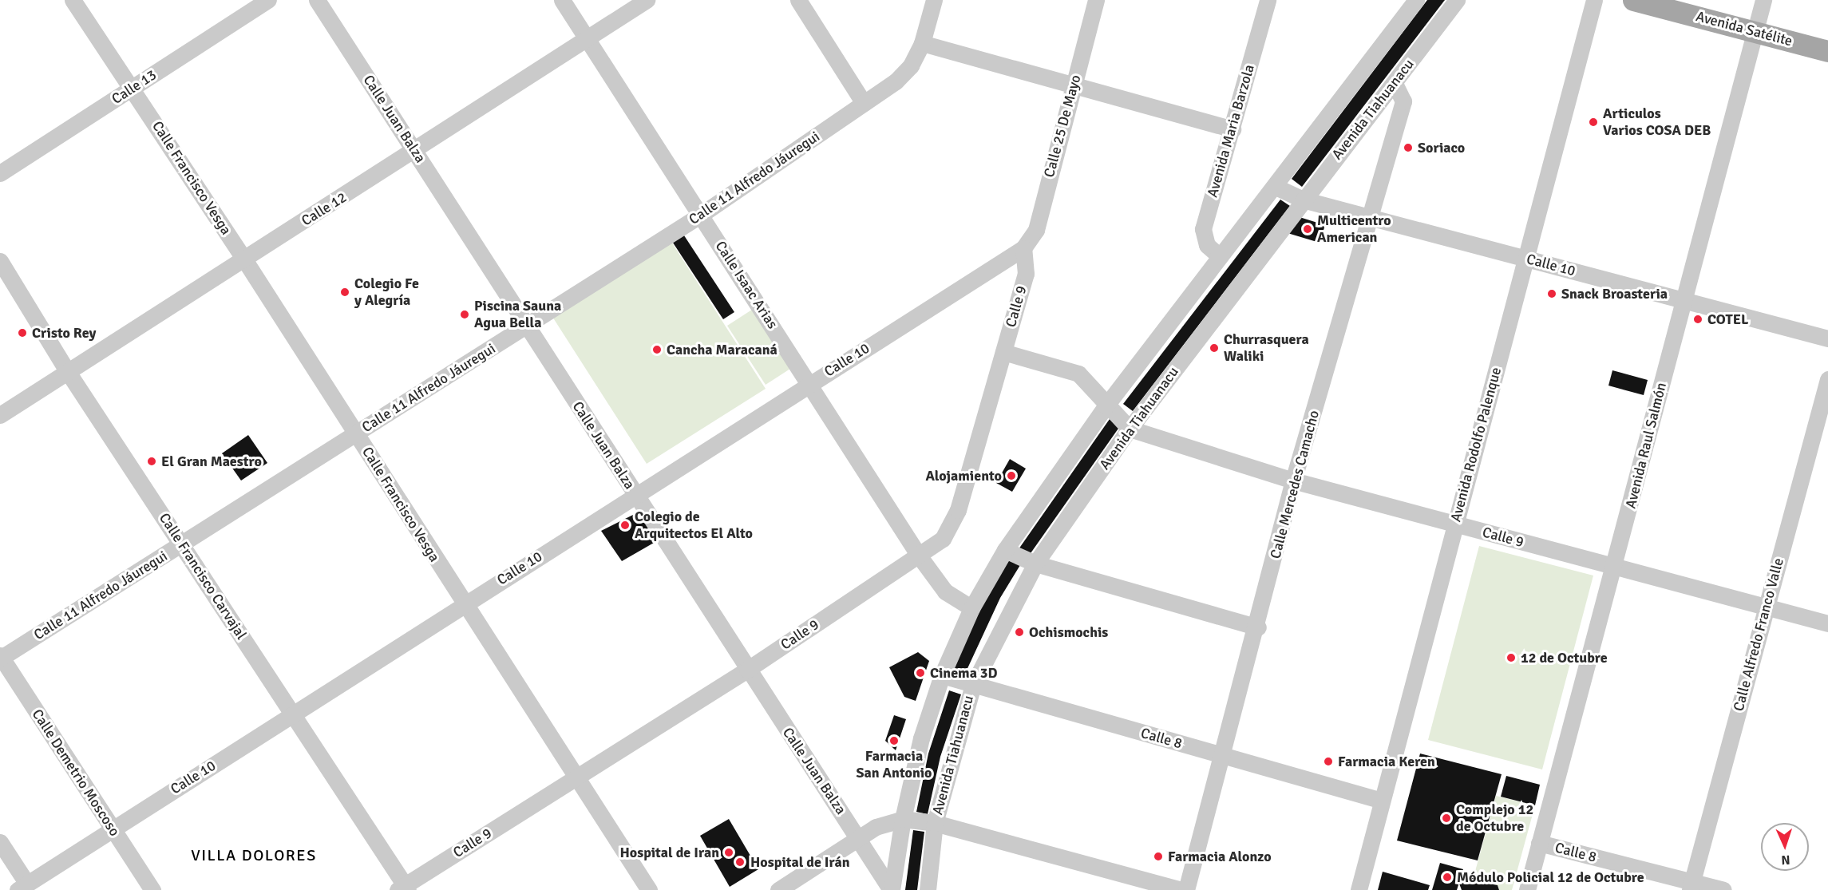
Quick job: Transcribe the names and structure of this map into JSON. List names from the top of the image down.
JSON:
{
  "streets": {
    "main road": ["Avenida Satélite"],
    "street": [
      "Calle 13",
      "Avenida Tiahuanacu",
      "Calle Juan Balza",
      "Calle 25 De Mayo",
      "Avenida Maria Barzola",
      "Calle Francisco Vesga",
      "Calle 11 Alfredo Jáuregui",
      "Calle 12",
      "Calle 10",
      "Calle Isaac Arias",
      "Calle 9",
      "Avenida Rodolfo Palenque",
      "Avenida Raul Salmón",
      "Calle Mercedes Camacho",
      "Calle Francisco Carvajal",
      "Calle Alfredo Franco Valle",
      "Calle 8",
      "Calle Demetrio Moscoso"
    ]
  },
  "crossings": [
    ["Avenida Satélite", "Avenida Raul Salmón"],
    ["Calle 13", "Calle Francisco Vesga"],
    ["Avenida Tiahuanacu", "Calle Juan Balza"],
    ["Avenida Tiahuanacu", "Avenida Maria Barzola"],
    ["Avenida Tiahuanacu", "Calle 10"],
    ["Avenida Tiahuanacu", "Calle Isaac Arias"],
    ["Avenida Tiahuanacu", "Calle 9"],
    ["Avenida Tiahuanacu", "Calle Mercedes Camacho"],
    ["Avenida Tiahuanacu", "Calle 8"],
    ["Calle Juan Balza", "Calle 11 Alfredo Jáuregui"],
    ["Calle Juan Balza", "Calle 12"],
    ["Calle Juan Balza", "Calle 10"],
    ["Calle Juan Balza", "Calle 9"],
    ["Calle 25 De Mayo", "Calle 10"],
    ["Calle 25 De Mayo", "Calle 9"],
    ["Calle Francisco Vesga", "Calle 11 Alfredo Jáuregui"],
    ["Calle Francisco Vesga", "Calle 12"],
    ["Calle Francisco Vesga", "Calle 10"],
    ["Calle Francisco Vesga", "Calle 9"],
    ["Calle 11 Alfredo Jáuregui", "Calle Isaac Arias"],
    ["Calle 11 Alfredo Jáuregui", "Calle Francisco Carvajal"],
    ["Calle 11 Alfredo Jáuregui", "Calle Demetrio Moscoso"],
    ["Calle 12", "Calle Isaac Arias"],
    ["Calle 12", "Calle Francisco Carvajal"],
    ["Calle 10", "Calle Isaac Arias"],
    ["Calle 10", "Calle 9"],
    ["Calle 10", "Avenida Rodolfo Palenque"],
    ["Calle 10", "Avenida Raul Salmón"],
    ["Calle 10", "Calle Mercedes Camacho"],
    ["Calle 10", "Calle Francisco Carvajal"],
    ["Calle 10", "Calle Demetrio Moscoso"],
    ["Calle Isaac Arias", "Calle 9"],
    ["Calle 9", "Avenida Rodolfo Palenque"],
    ["Calle 9", "Avenida Raul Salmón"],
    ["Calle 9", "Calle Mercedes Camacho"],
    ["Calle 9", "Calle Francisco Carvajal"],
    ["Calle 9", "Calle Alfredo Franco Valle"],
    ["Avenida Rodolfo Palenque", "Calle 8"],
    ["Avenida Raul Salmón", "Calle 8"],
    ["Calle Mercedes Camacho", "Calle 8"],
    ["Calle Alfredo Franco Valle", "Calle 8"]
  ],
  "districts": ["VILLA DOLORES"],
  "places": [
    "Articulos Varios COSA DEB",
    "Soriaco",
    "Multicentro American",
    "Colegio Fe y Alegría",
    "Snack Broasteria",
    "Piscina Sauna Agua Bella",
    "COTEL",
    "Cristo Rey",
    "Churrasquera Waliki",
    "Cancha Maracaná",
    "El Gran Maestro",
    "Alojamiento",
    "Colegio de Arquitectos El Alto",
    "Ochismochis",
    "12 de Octubre",
    "Cinema 3D",
    "Farmacia San Antonio",
    "Farmacia Keren",
    "Complejo 12 de Octubre",
    "Hospital de Iran",
    "Farmacia Alonzo",
    "Hospital de Irán",
    "Módulo Policial 12 de Octubre"
  ],
  "north": "bottom"
}
